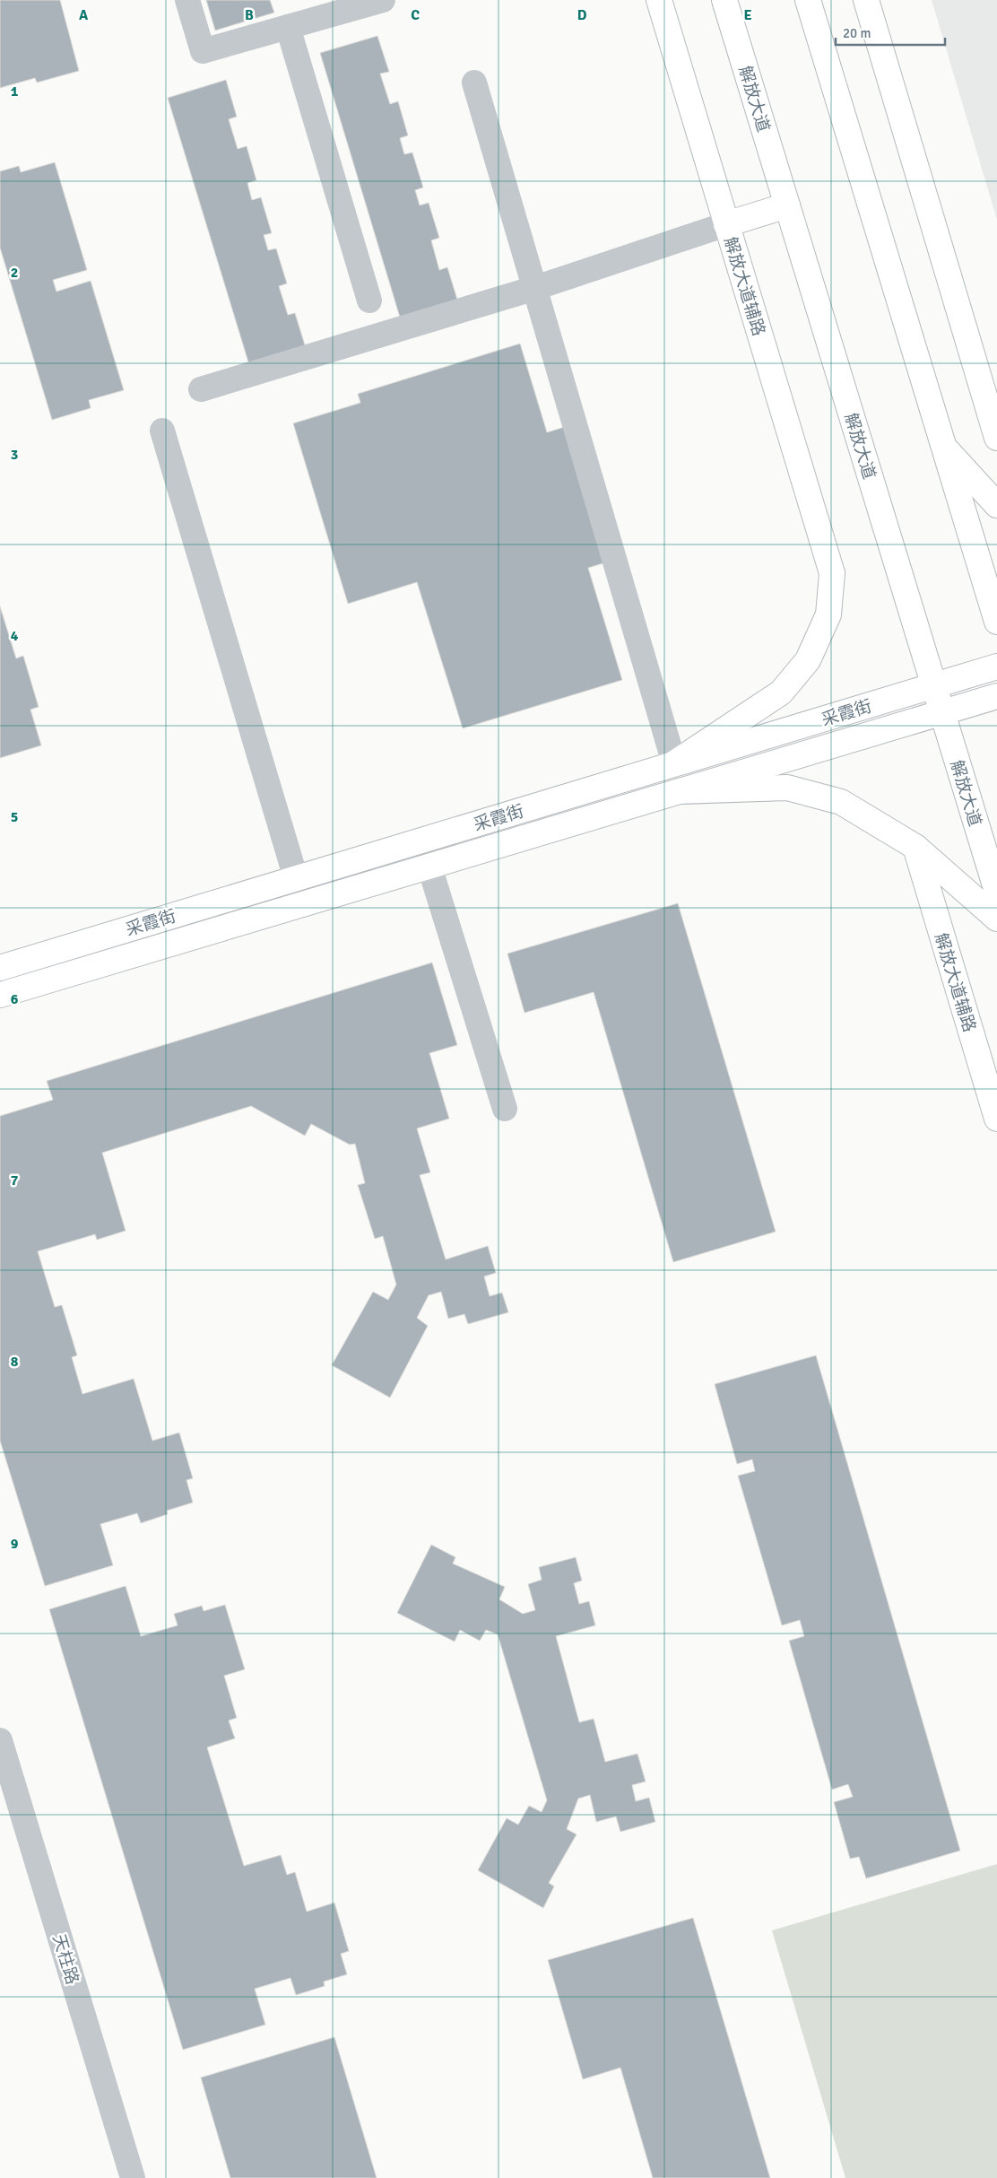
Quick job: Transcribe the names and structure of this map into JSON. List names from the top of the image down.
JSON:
{
  "streets": {
    "main road": ["解放大道", "解放大道辅路", "采霞街"],
    "street": ["天柱路"]
  },
  "crossings": [
    ["解放大道", "采霞街"],
    ["解放大道辅路", "采霞街"]
  ],
  "scale_bar": "20 m",
  "grid": {
    "columns": [
      "A",
      "B",
      "C",
      "D",
      "E"
    ],
    "rows": [
      "1",
      "2",
      "3",
      "4",
      "5",
      "6",
      "7",
      "8",
      "9"
    ]
  }
}
